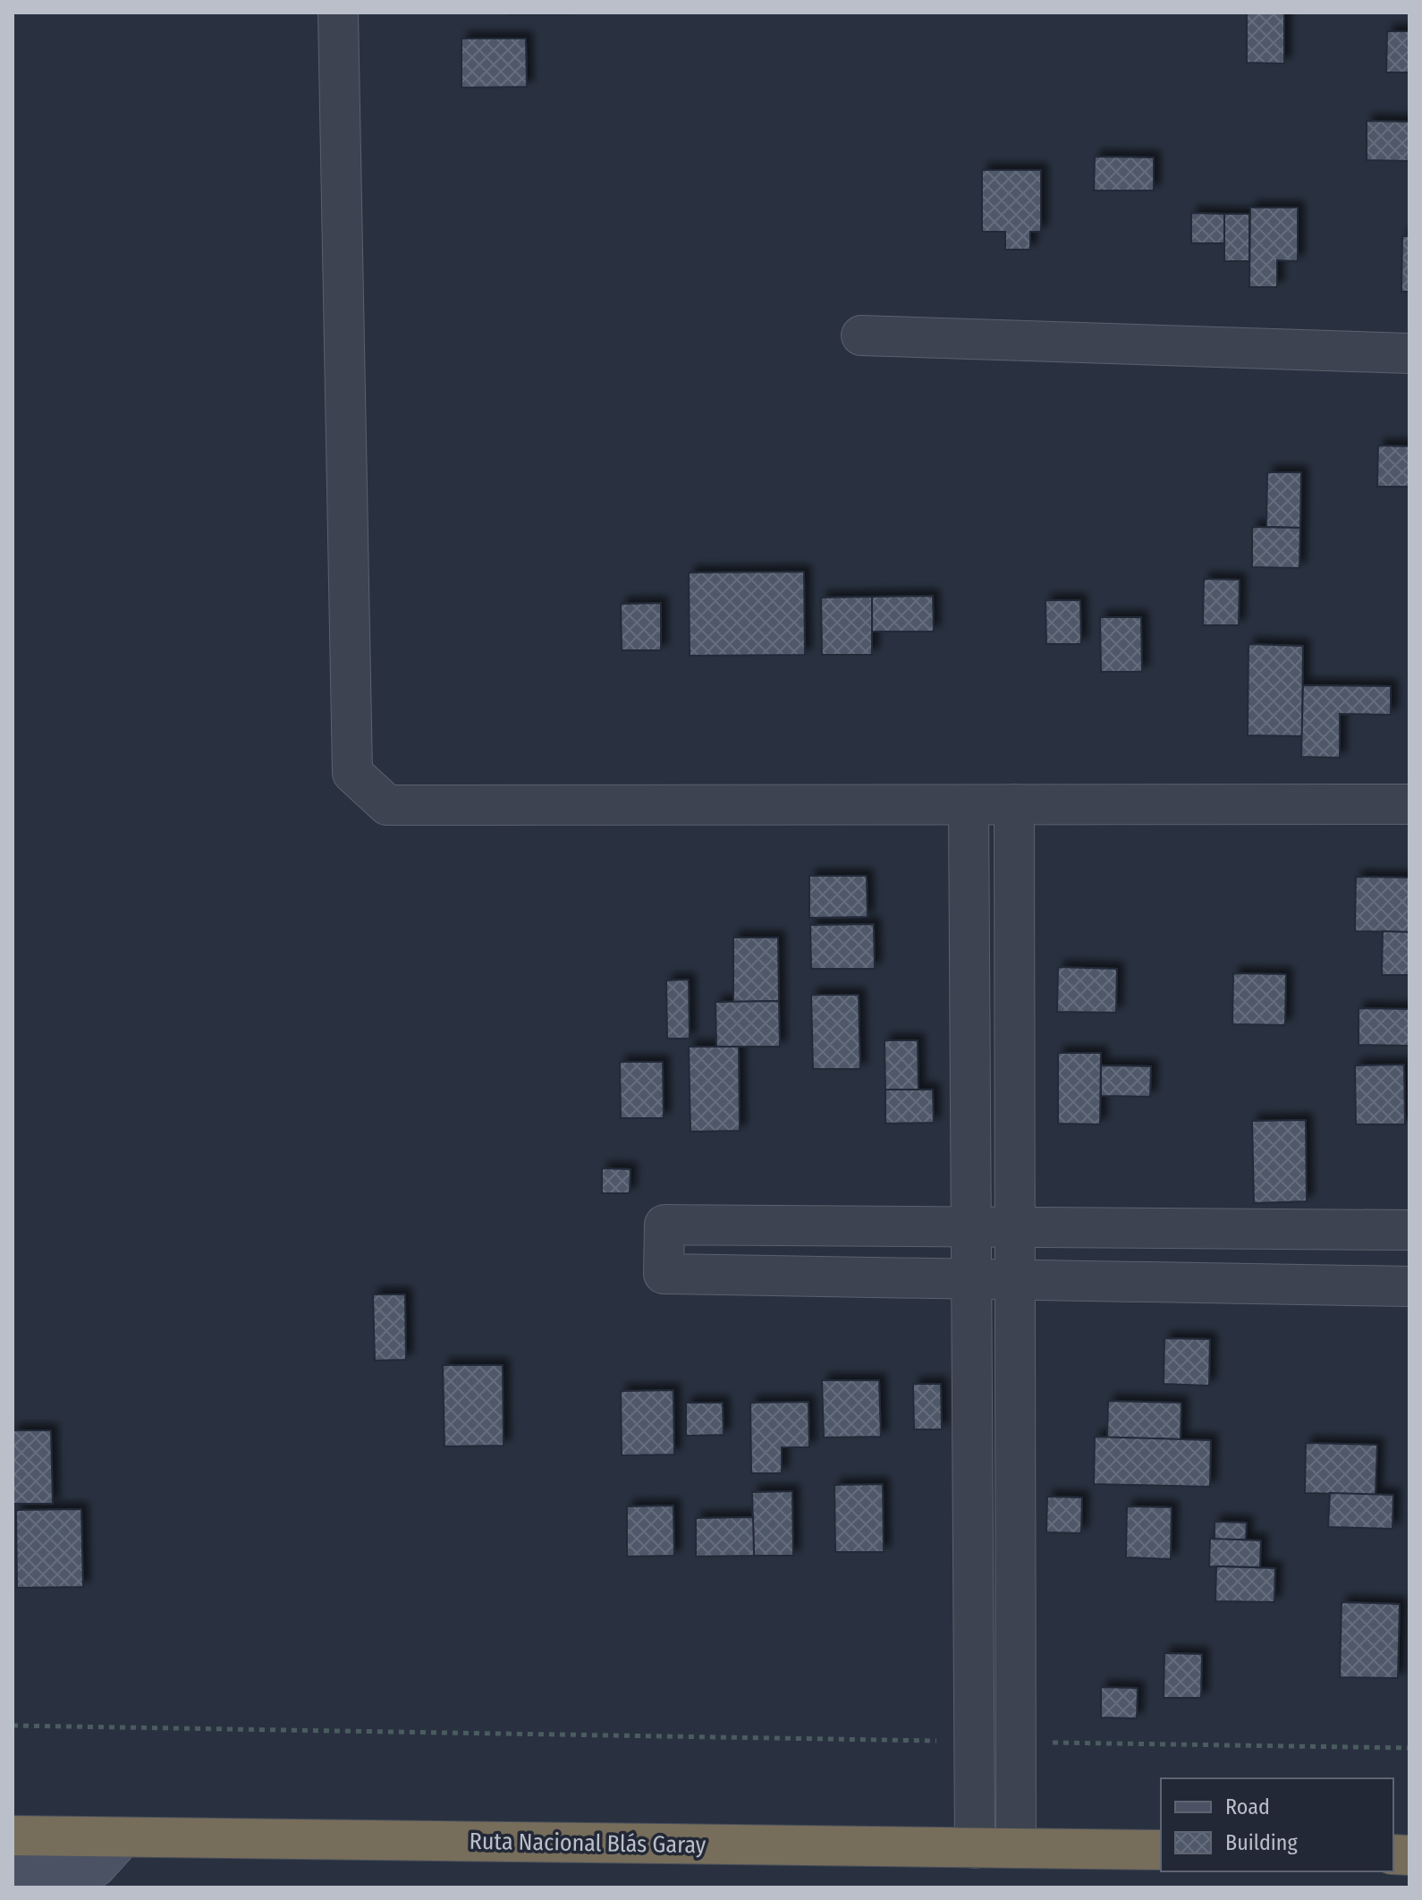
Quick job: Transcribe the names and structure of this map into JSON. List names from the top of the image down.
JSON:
{
  "streets": {
    "highway": ["Ruta Nacional Blás Garay"]
  },
  "legend": ["Road", "Building"]
}
